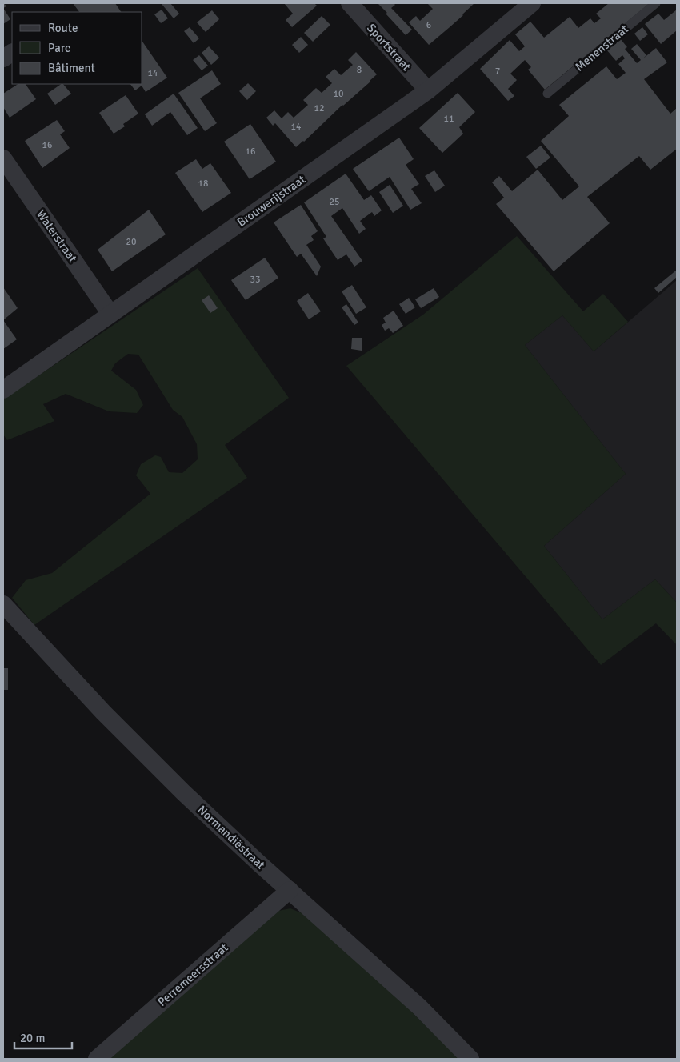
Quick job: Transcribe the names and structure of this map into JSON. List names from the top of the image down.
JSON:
{
  "streets": {
    "street": [
      "Sportstraat",
      "Brouwerijstraat",
      "Waterstraat",
      "Normandiëstraat",
      "Perremeersstraat"
    ],
    "lane": ["Menenstraat"]
  },
  "crossings": [
    ["Sportstraat", "Brouwerijstraat"],
    ["Brouwerijstraat", "Waterstraat"],
    ["Normandiëstraat", "Perremeersstraat"]
  ],
  "house_numbers": [
    "6",
    "8",
    "7",
    "14",
    "10",
    "12",
    "11",
    "14",
    "16",
    "16",
    "18",
    "25",
    "20",
    "33"
  ],
  "legend": ["Route", "Parc", "Bâtiment"],
  "scale_bar": "20 m"
}
